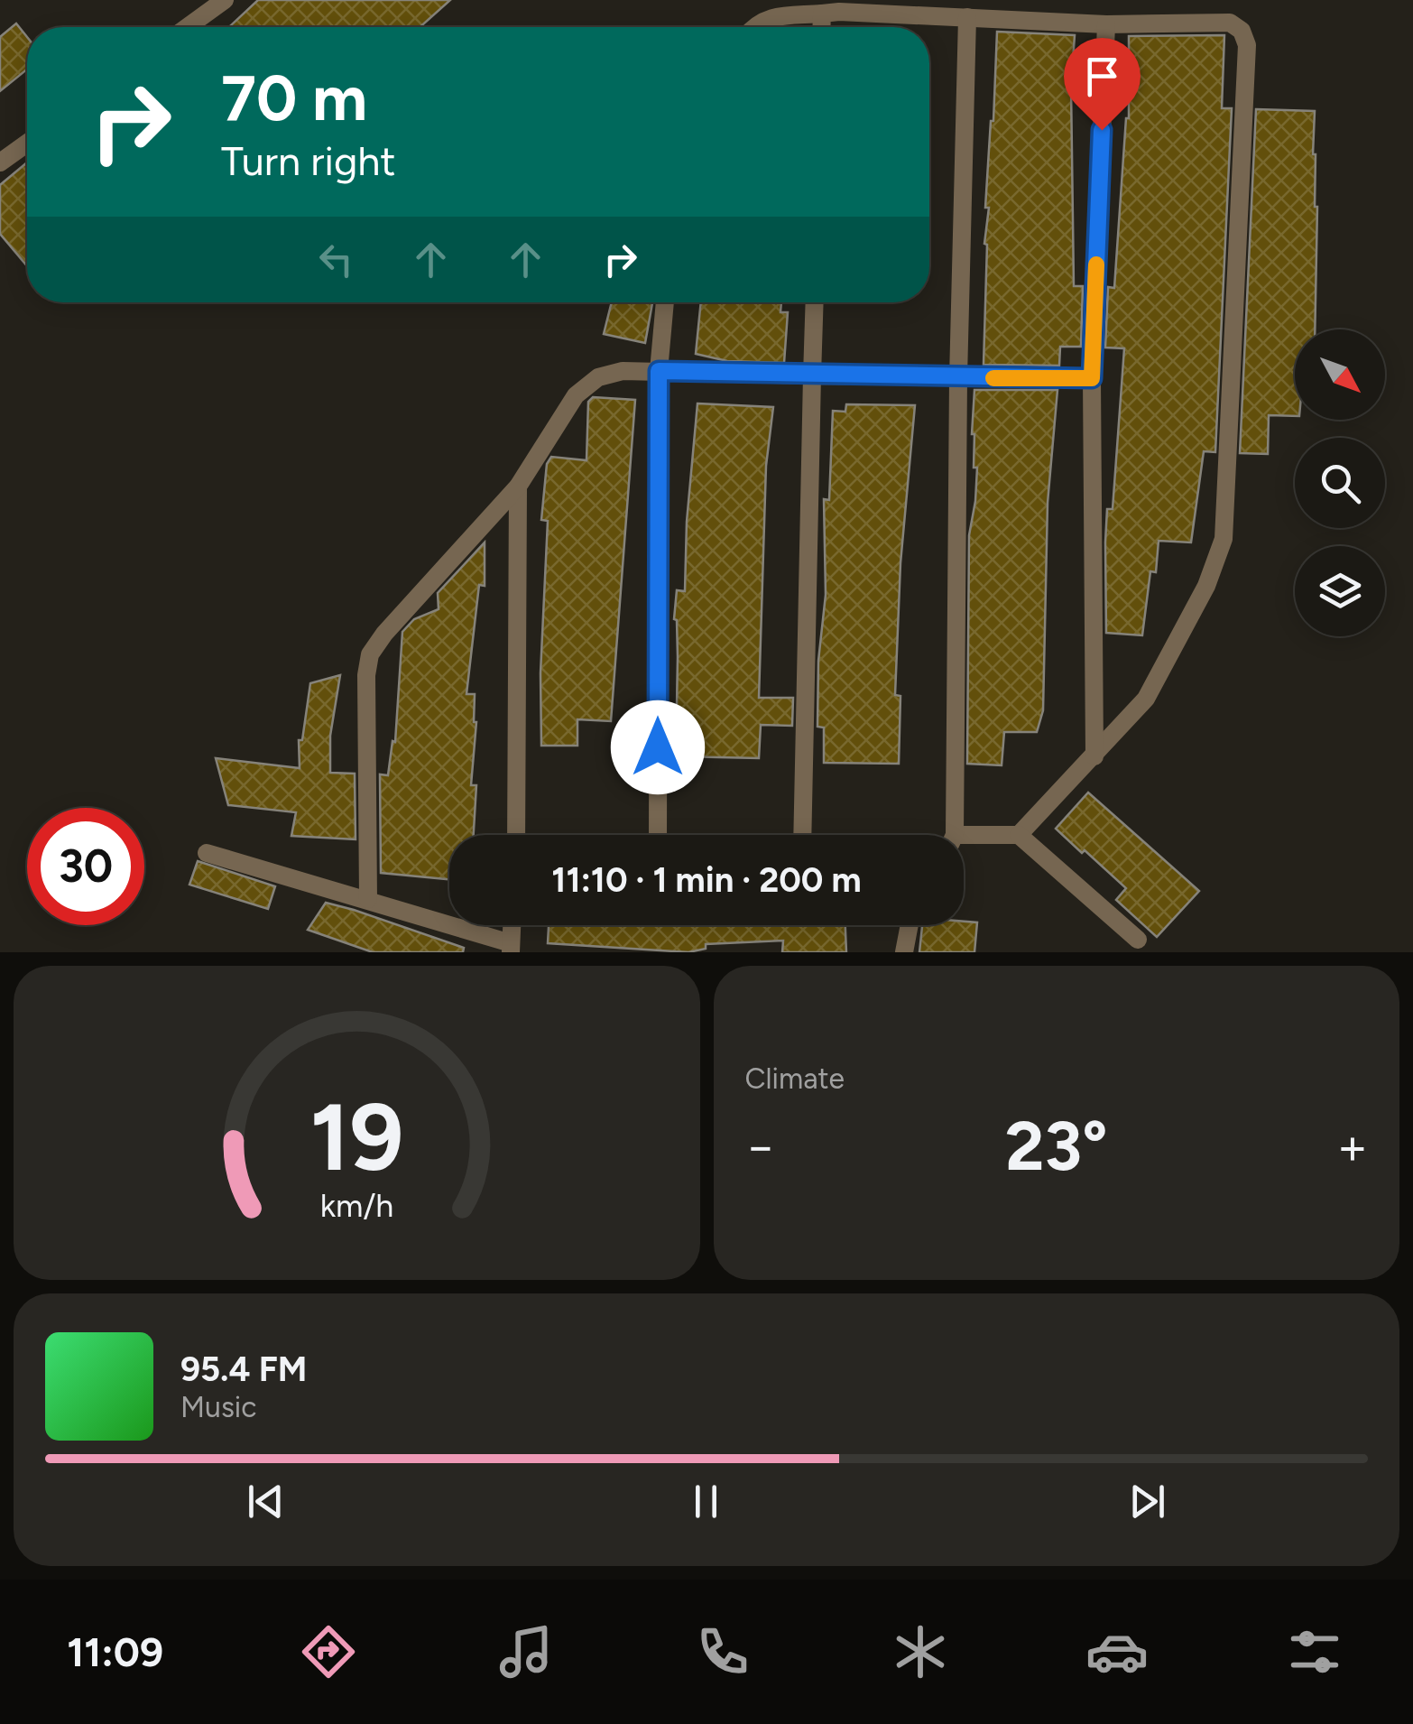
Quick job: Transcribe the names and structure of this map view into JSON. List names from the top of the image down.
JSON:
{
  "north": "bottom right",
  "page": {
    "turn": ["70 m", "Turn right"],
    "limit": "30",
    "trip": "11:10 · 1 min · 200 m",
    "tile": "Climate",
    "heat": ["−", "23°", "+"],
    "song": ["95.4 FM", "Music"],
    "tabs": "11:09",
    "gauge": ["19", "km/h"]
  }
}
